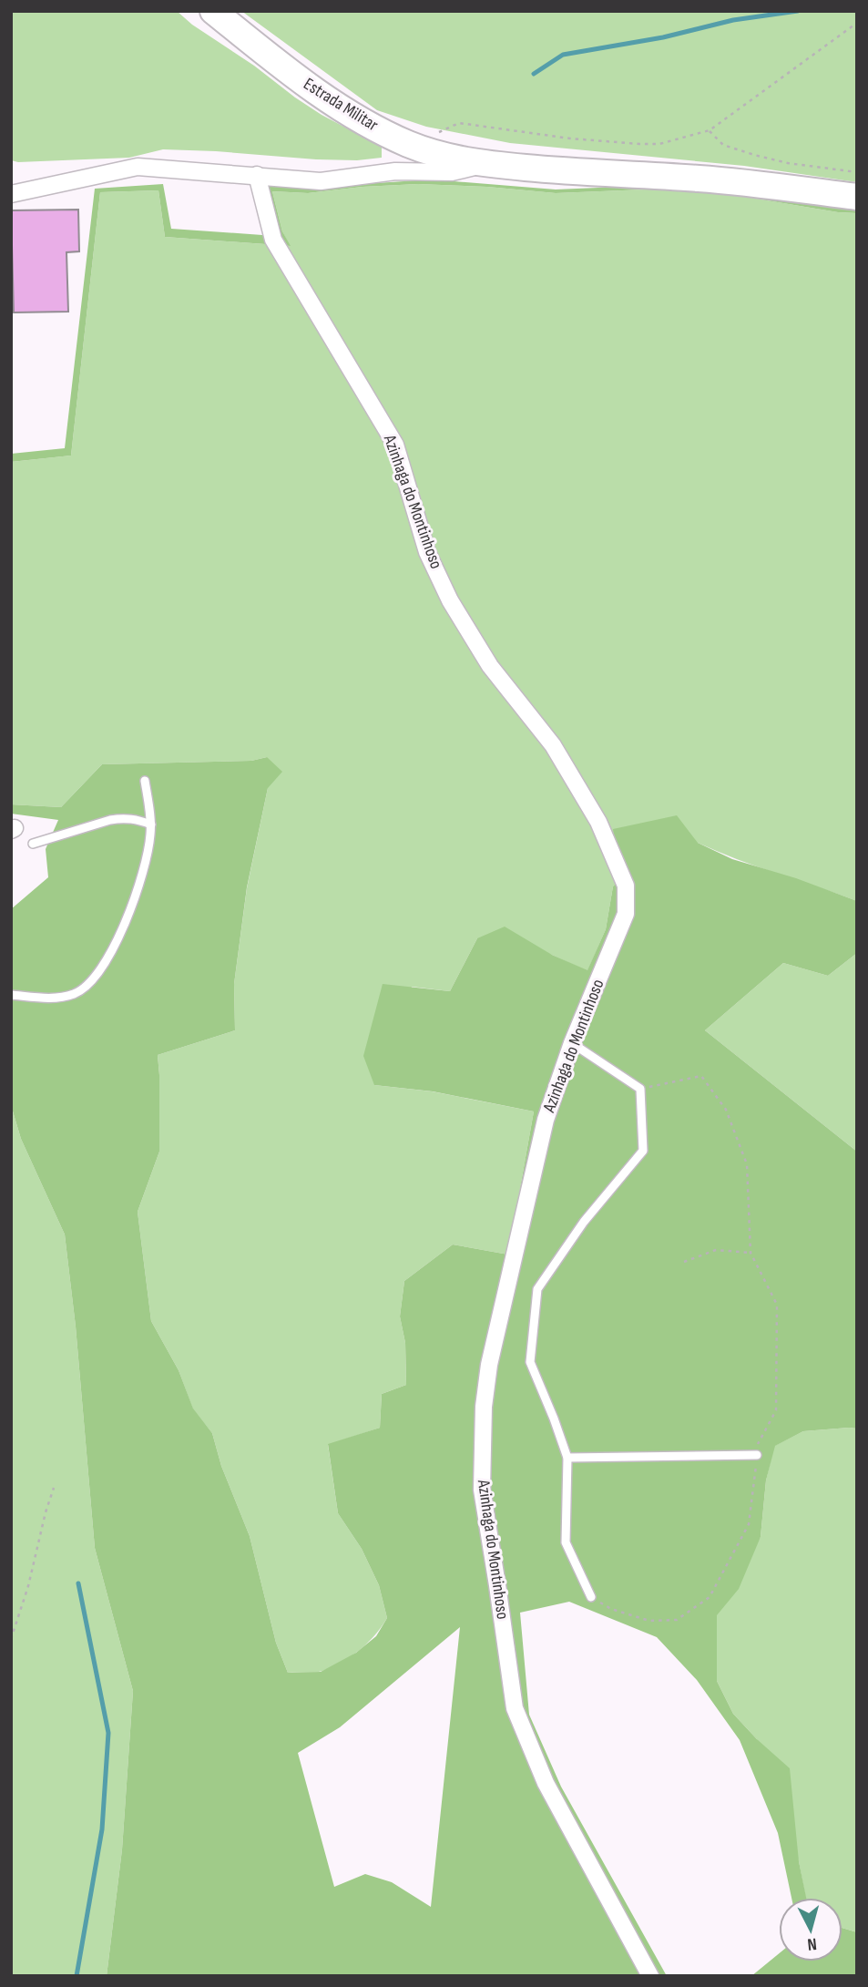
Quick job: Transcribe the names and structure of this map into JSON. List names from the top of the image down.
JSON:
{
  "streets": {
    "main road": ["Estrada Militar"],
    "street": ["Azinhaga do Montinhoso"]
  },
  "north": "bottom"
}
